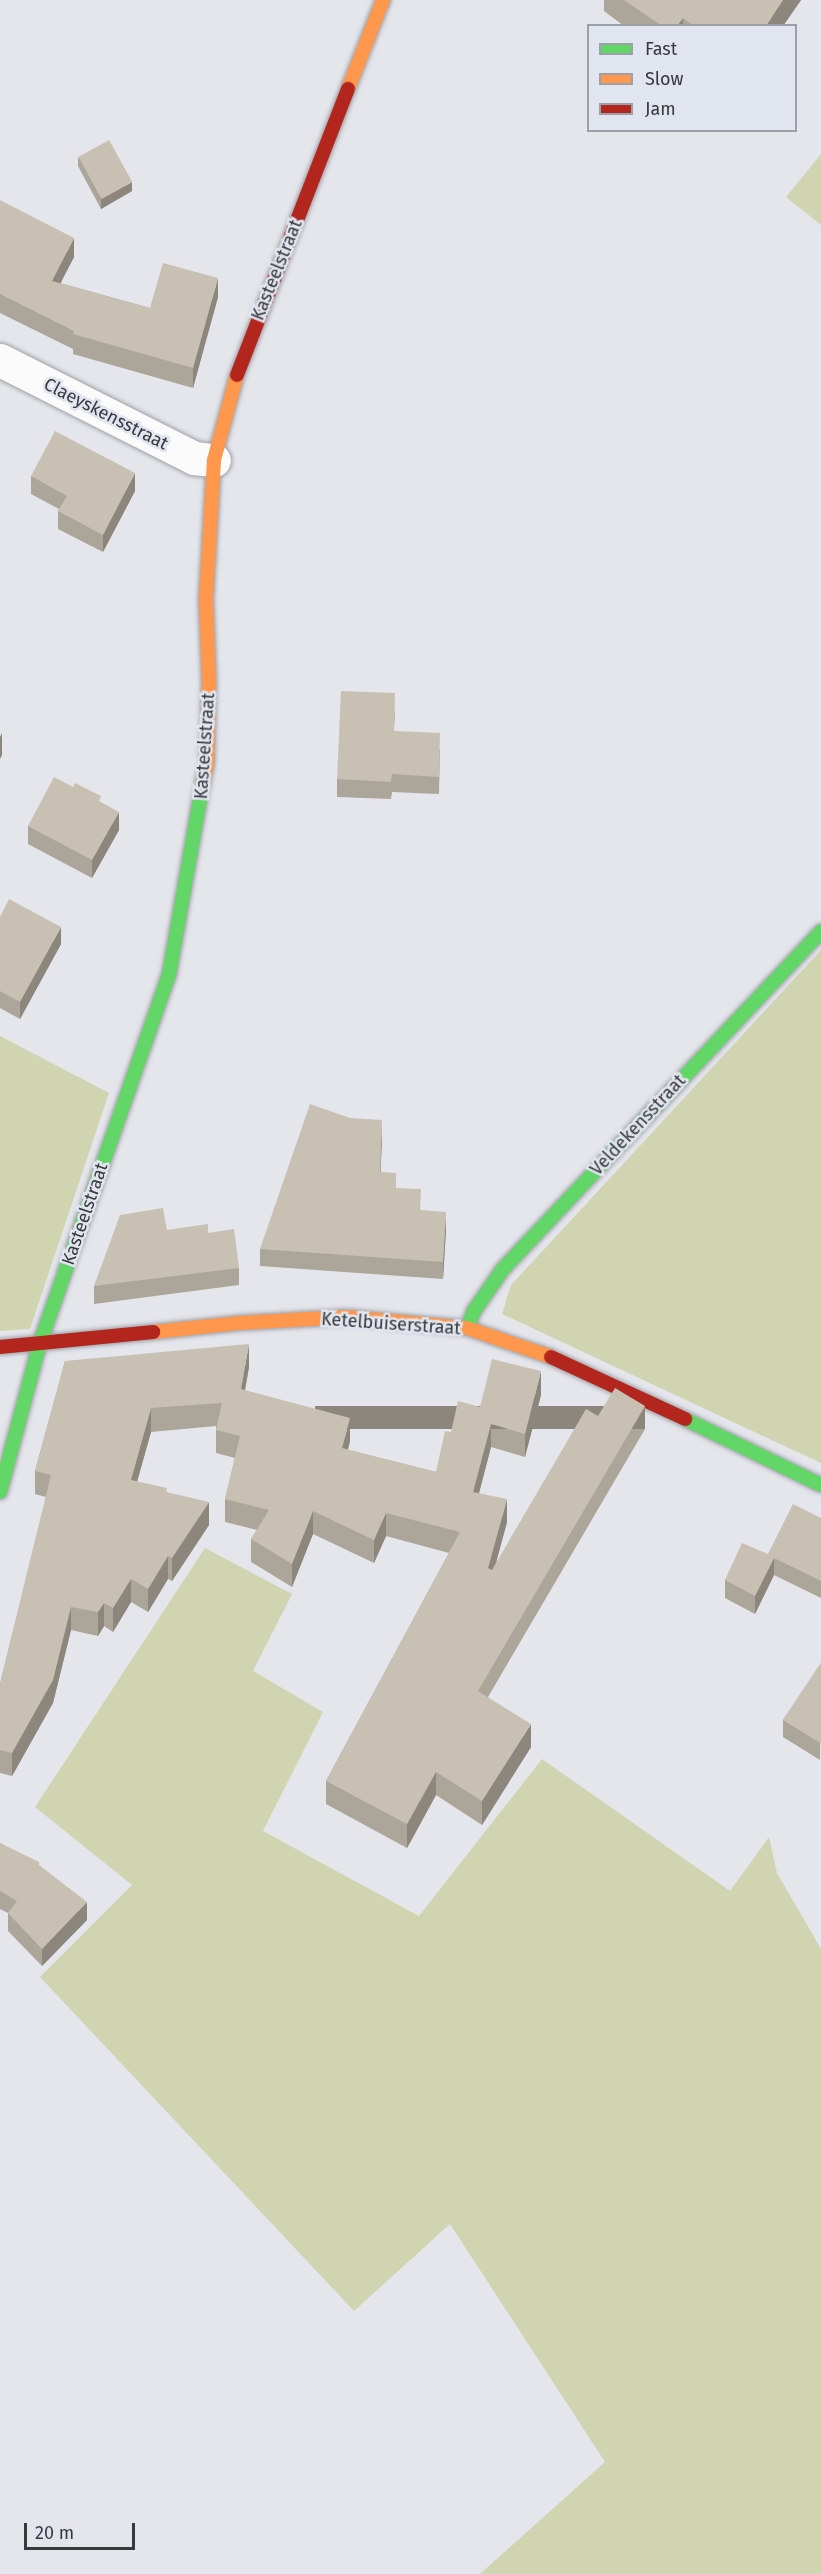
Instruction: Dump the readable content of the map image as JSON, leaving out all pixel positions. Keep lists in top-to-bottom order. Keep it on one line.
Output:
{"streets":{"street":["Kasteelstraat","Claeyskensstraat","Veldekensstraat","Ketelbuiserstraat"]},"crossings":[["Kasteelstraat","Claeyskensstraat"],["Kasteelstraat","Ketelbuiserstraat"],["Veldekensstraat","Ketelbuiserstraat"]],"legend":["Fast","Slow","Jam"],"scale_bar":"20 m"}
